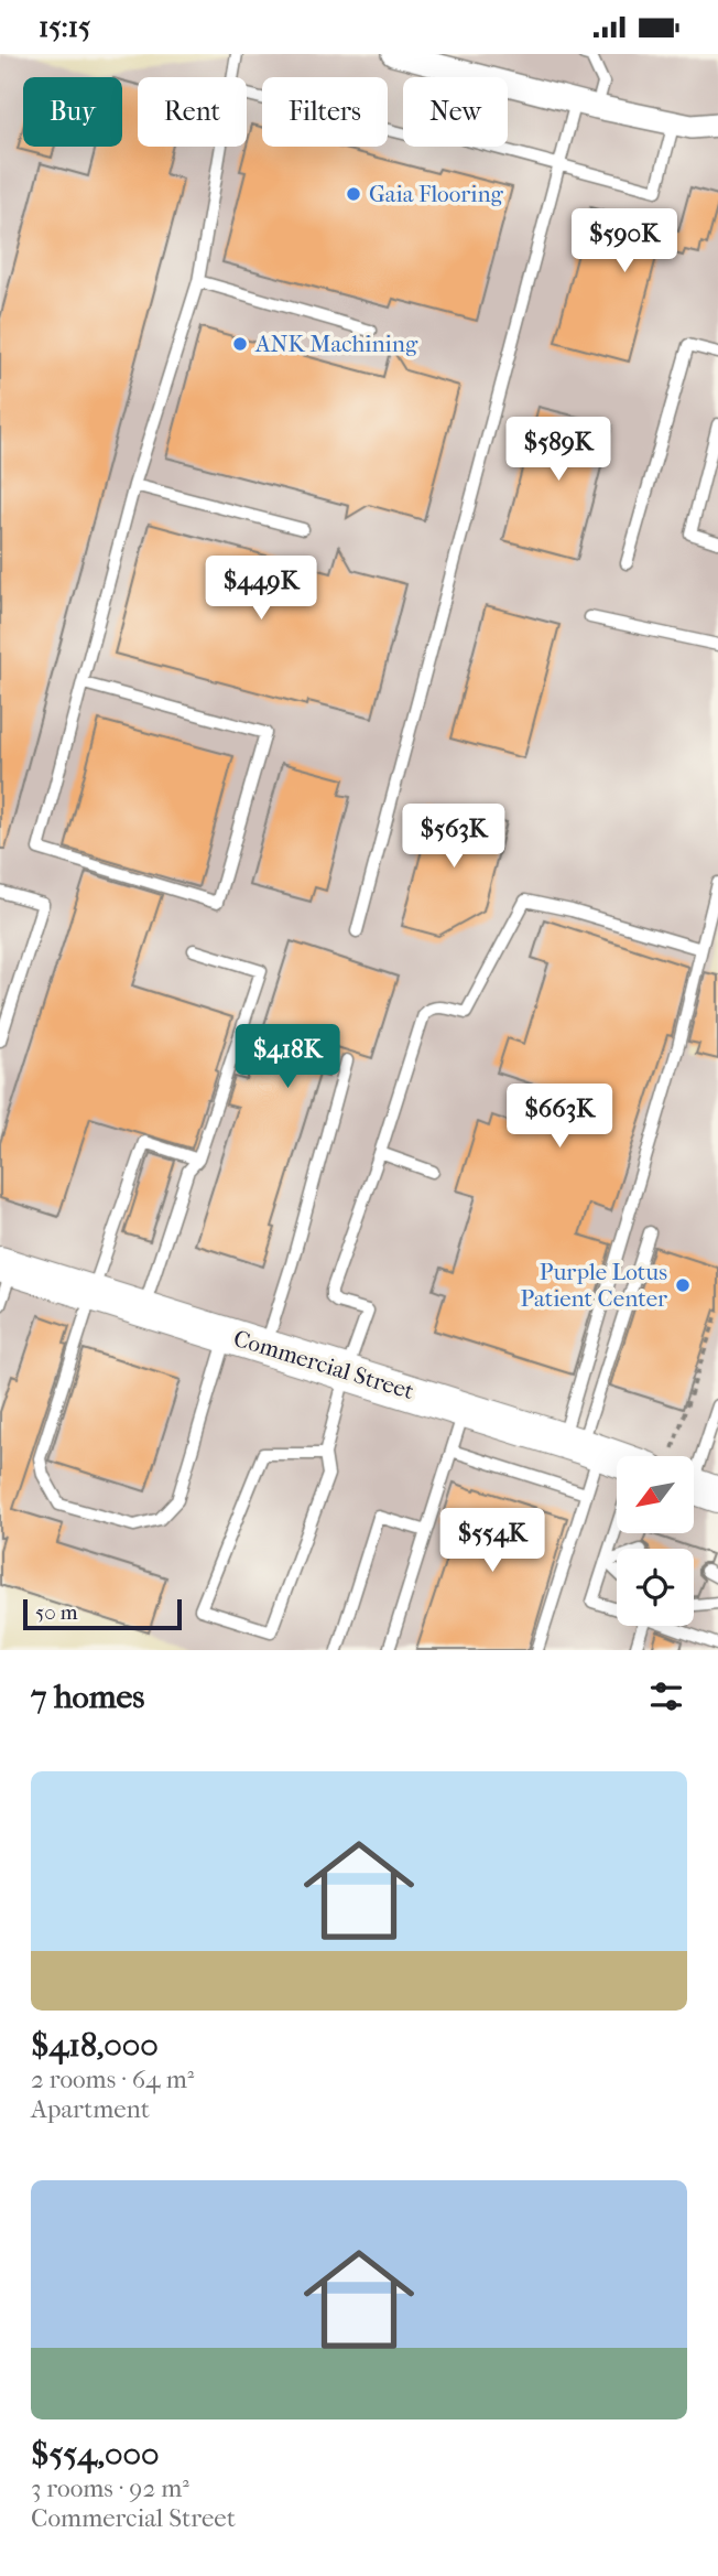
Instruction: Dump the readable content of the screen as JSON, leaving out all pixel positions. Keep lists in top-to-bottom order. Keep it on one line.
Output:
{"streets":{"main road":["Commercial Street"]},"places":["Gaia Flooring","ANK Machining","Purple Lotus Patient Center"],"scale_bar":"50 m","north":"bottom left","page":{"status":"15:15","chip":["Buy","Rent","Filters","New"],"price":["$590K","$589K","$449K","$563K","$418K","$663K","$554K"],"scale":"50 m","heading":"7 homes","list":[{"name":"$418,000","note":"2 rooms · 64 m² · Apartment"},{"name":"$554,000","note":"3 rooms · 92 m² · Commercial Street"}]}}
